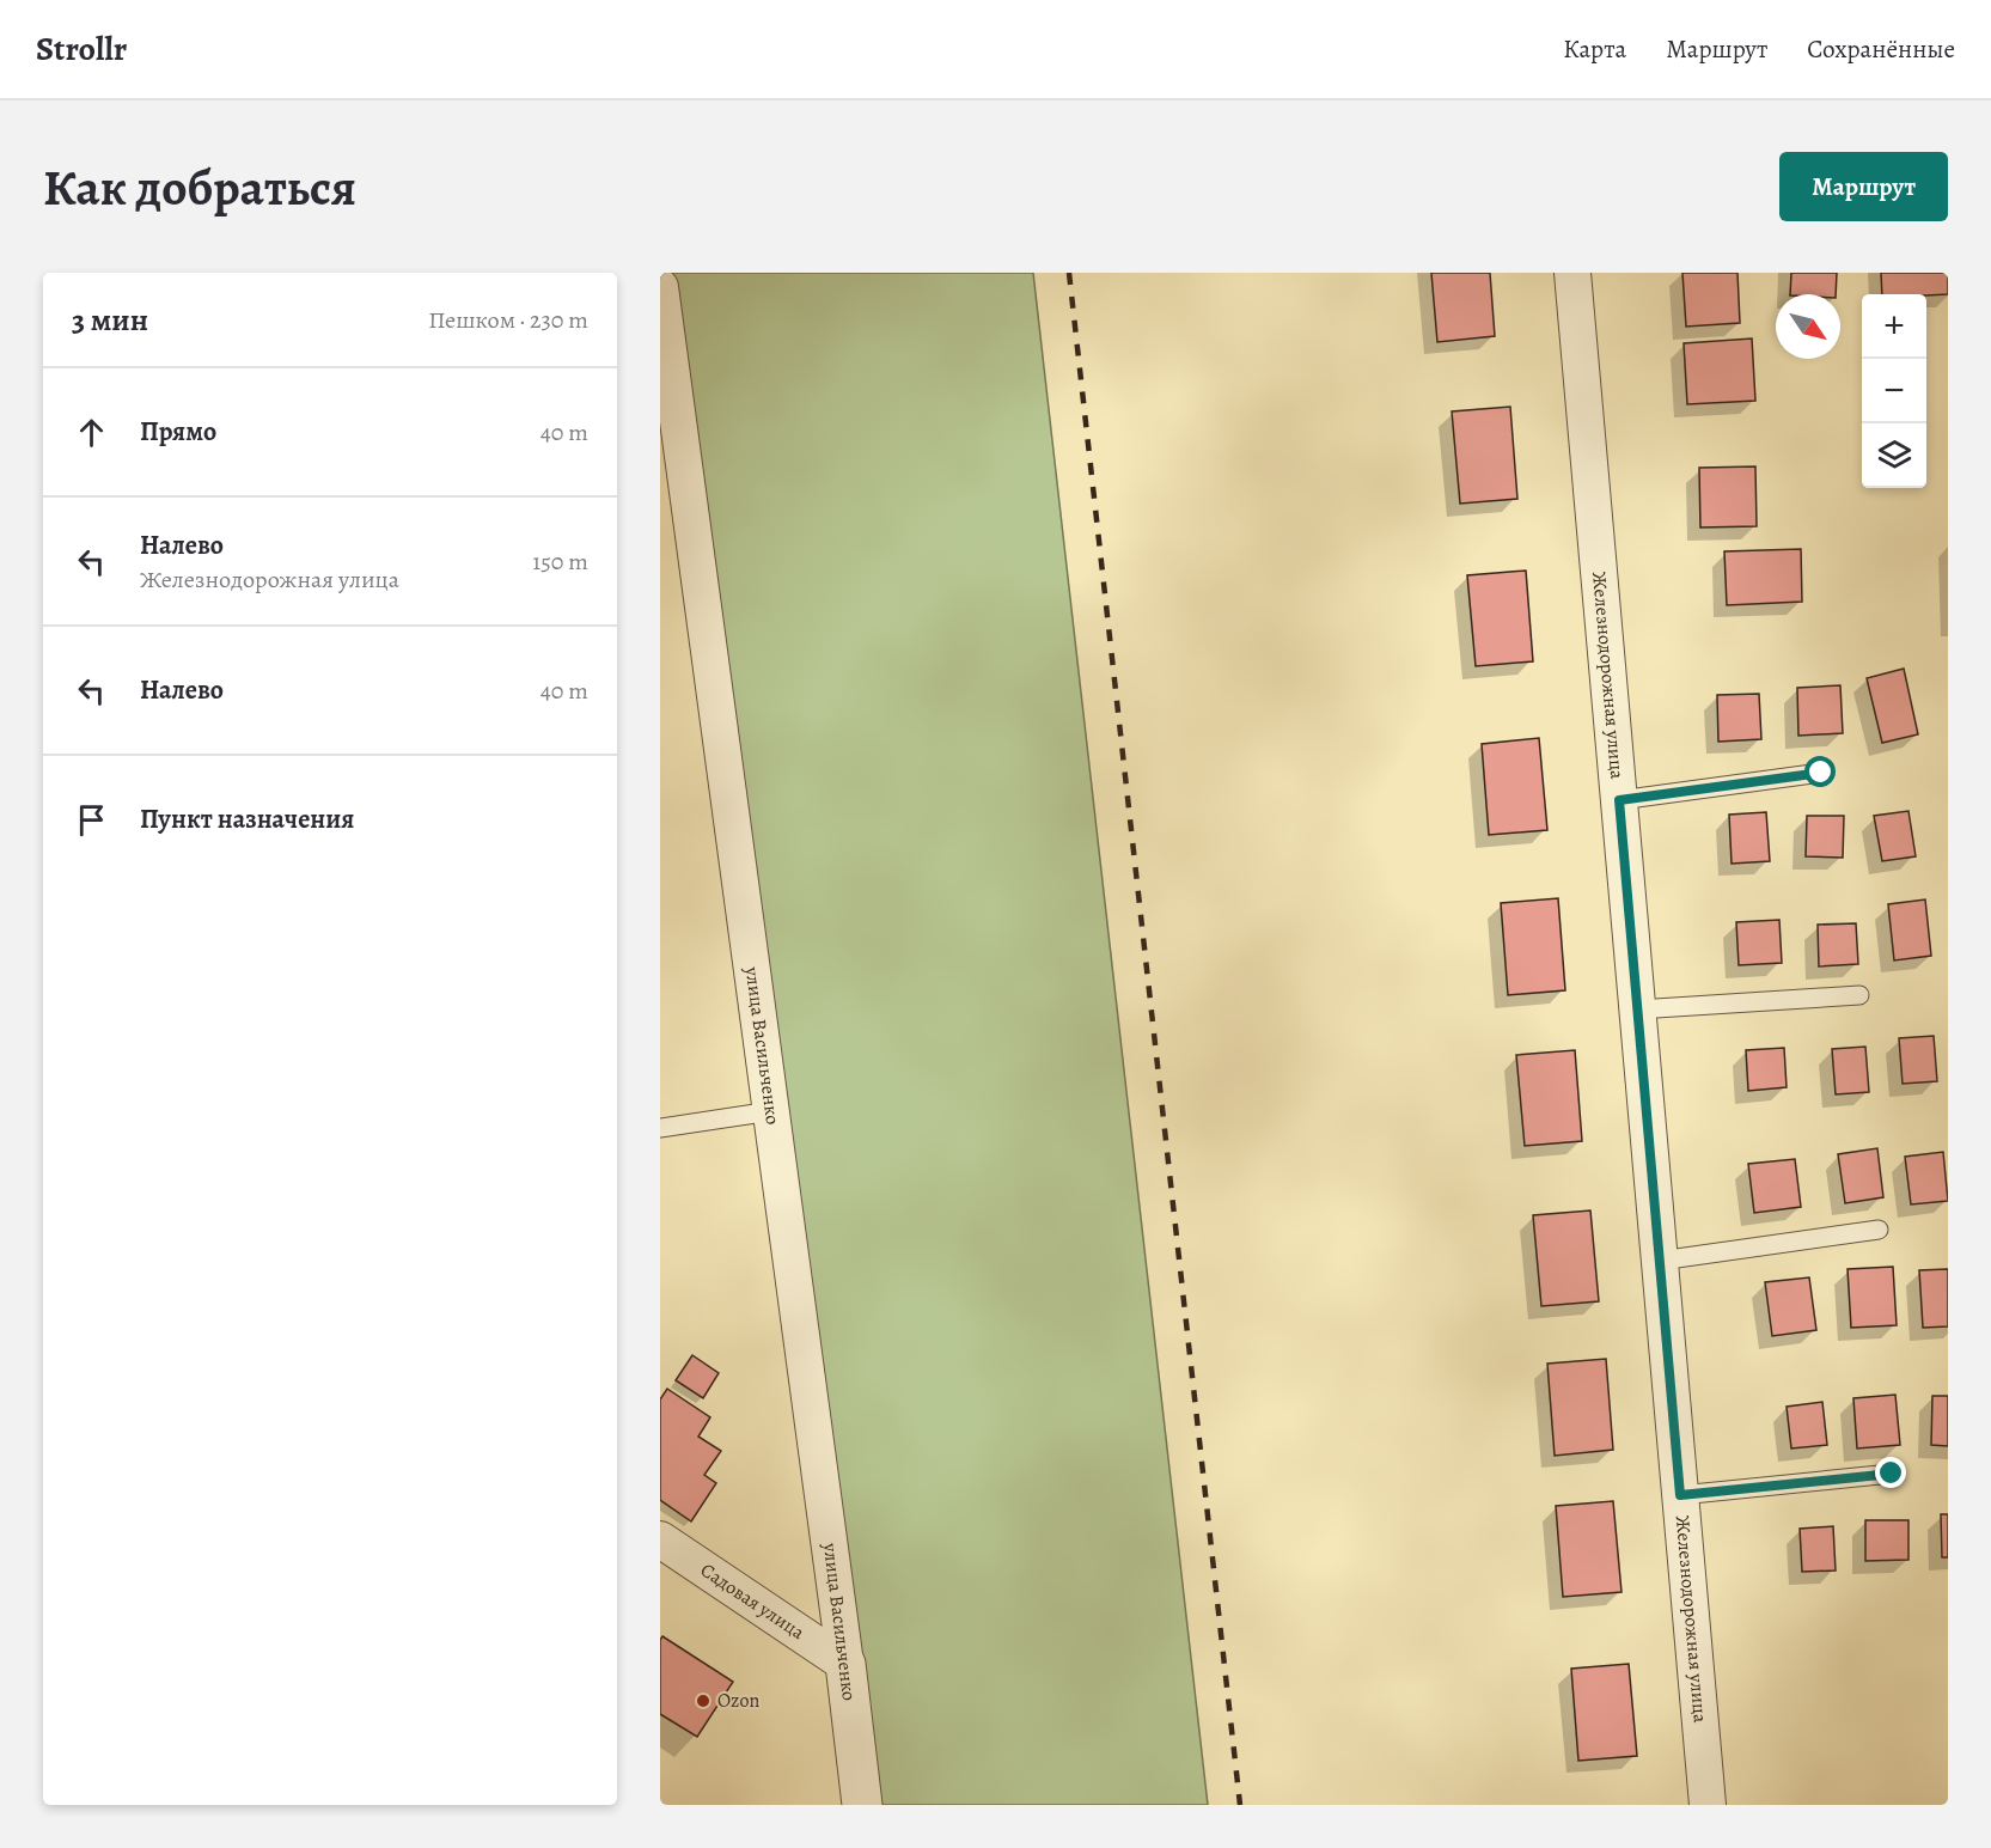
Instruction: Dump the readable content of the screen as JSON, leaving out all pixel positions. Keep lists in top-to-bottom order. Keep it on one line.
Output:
{"streets":{"street":["Железнодорожная улица","улица Васильченко","Садовая улица"]},"crossings":[["улица Васильченко","Садовая улица"]],"places":["Ozon"],"north":"bottom right","page":{"header":"Strollr","nav":["Карта","Маршрут","Сохранённые"],"buttons":"Маршрут","title":"Как добраться","heading":["3 мин","Пешком · 230 m"],"map_buttons":["+","−"],"list":[["Прямо","40 m"],["Налево","Железнодорожная улица","150 m"],["Налево","40 m"],"Пункт назначения"]}}
